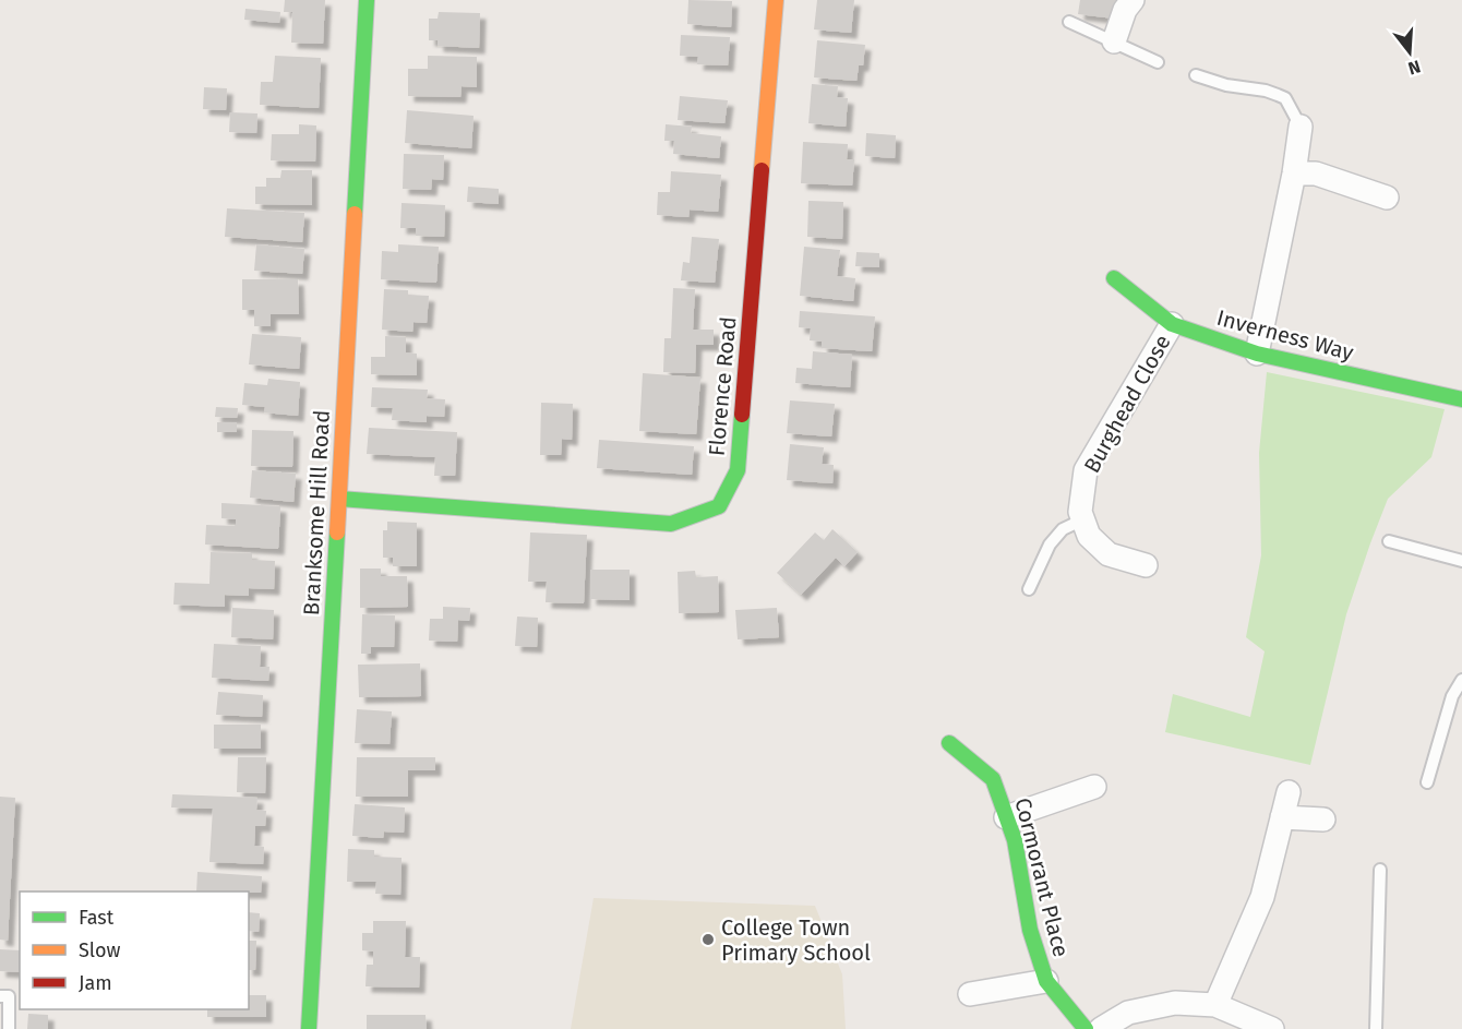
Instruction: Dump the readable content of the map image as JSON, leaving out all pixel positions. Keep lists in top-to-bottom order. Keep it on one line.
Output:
{"streets":{"street":["Inverness Way","Florence Road","Burghead Close","Branksome Hill Road","Cormorant Place"]},"crossings":[["Inverness Way","Burghead Close"],["Florence Road","Branksome Hill Road"]],"places":["College Town Primary School"],"legend":["Fast","Slow","Jam"],"north":"bottom"}
